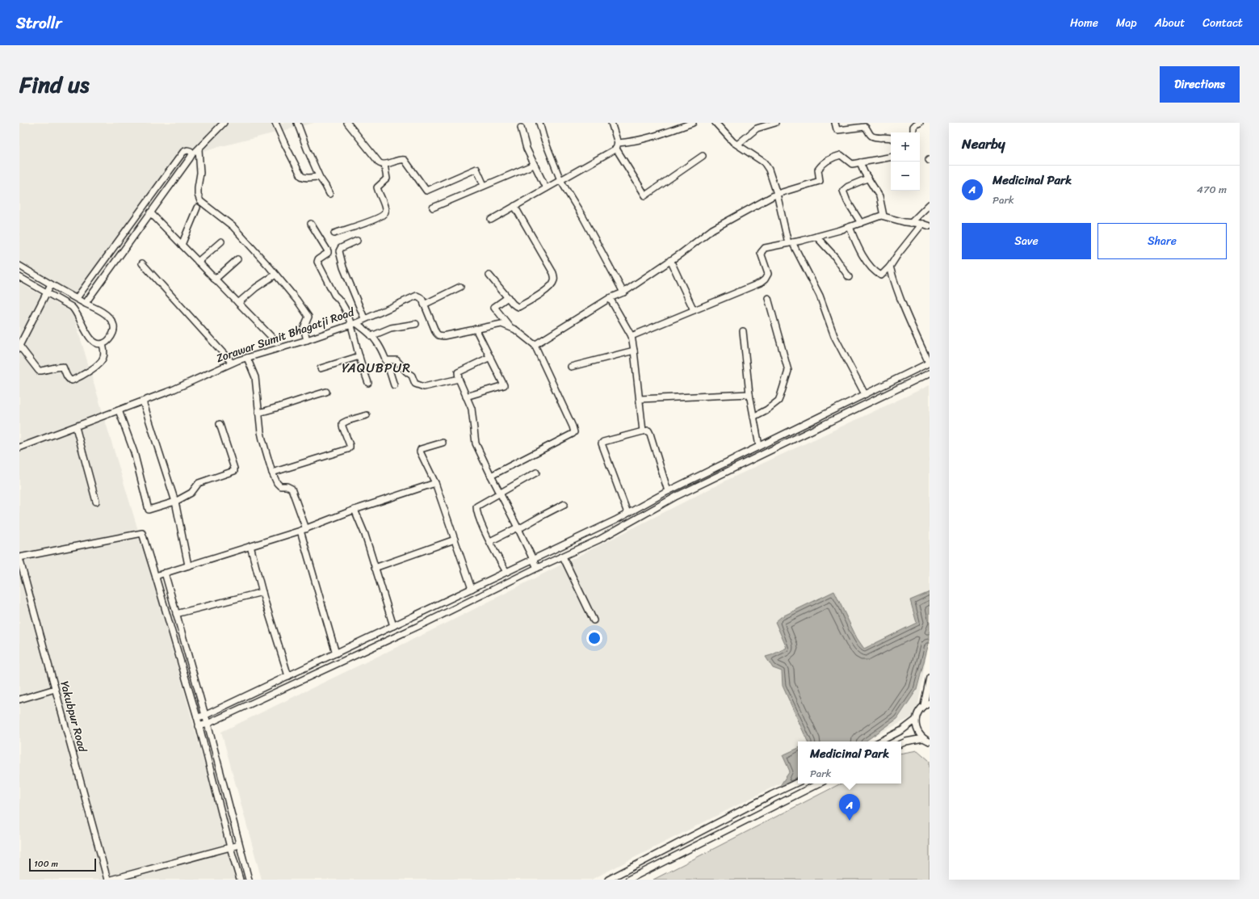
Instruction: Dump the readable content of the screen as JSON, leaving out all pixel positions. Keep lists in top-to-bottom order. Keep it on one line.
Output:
{"streets":{"street":["Zorawar Sumit Bhagatji Road","Yakubpur Road"]},"districts":["YAQUBPUR"],"scale_bar":"100 m","page":{"header":"Strollr","nav":["Home","Map","About","Contact"],"title":"Find us","buttons":["Directions",["Save","Share"]],"heading":"Nearby","map_buttons":["+","−"],"list":[{"mark":"A","name":"Medicinal Park","note":"Park","value":"470 m"}],"popup":["Medicinal Park","Park"],"pins":"A","scale":"100 m"}}
